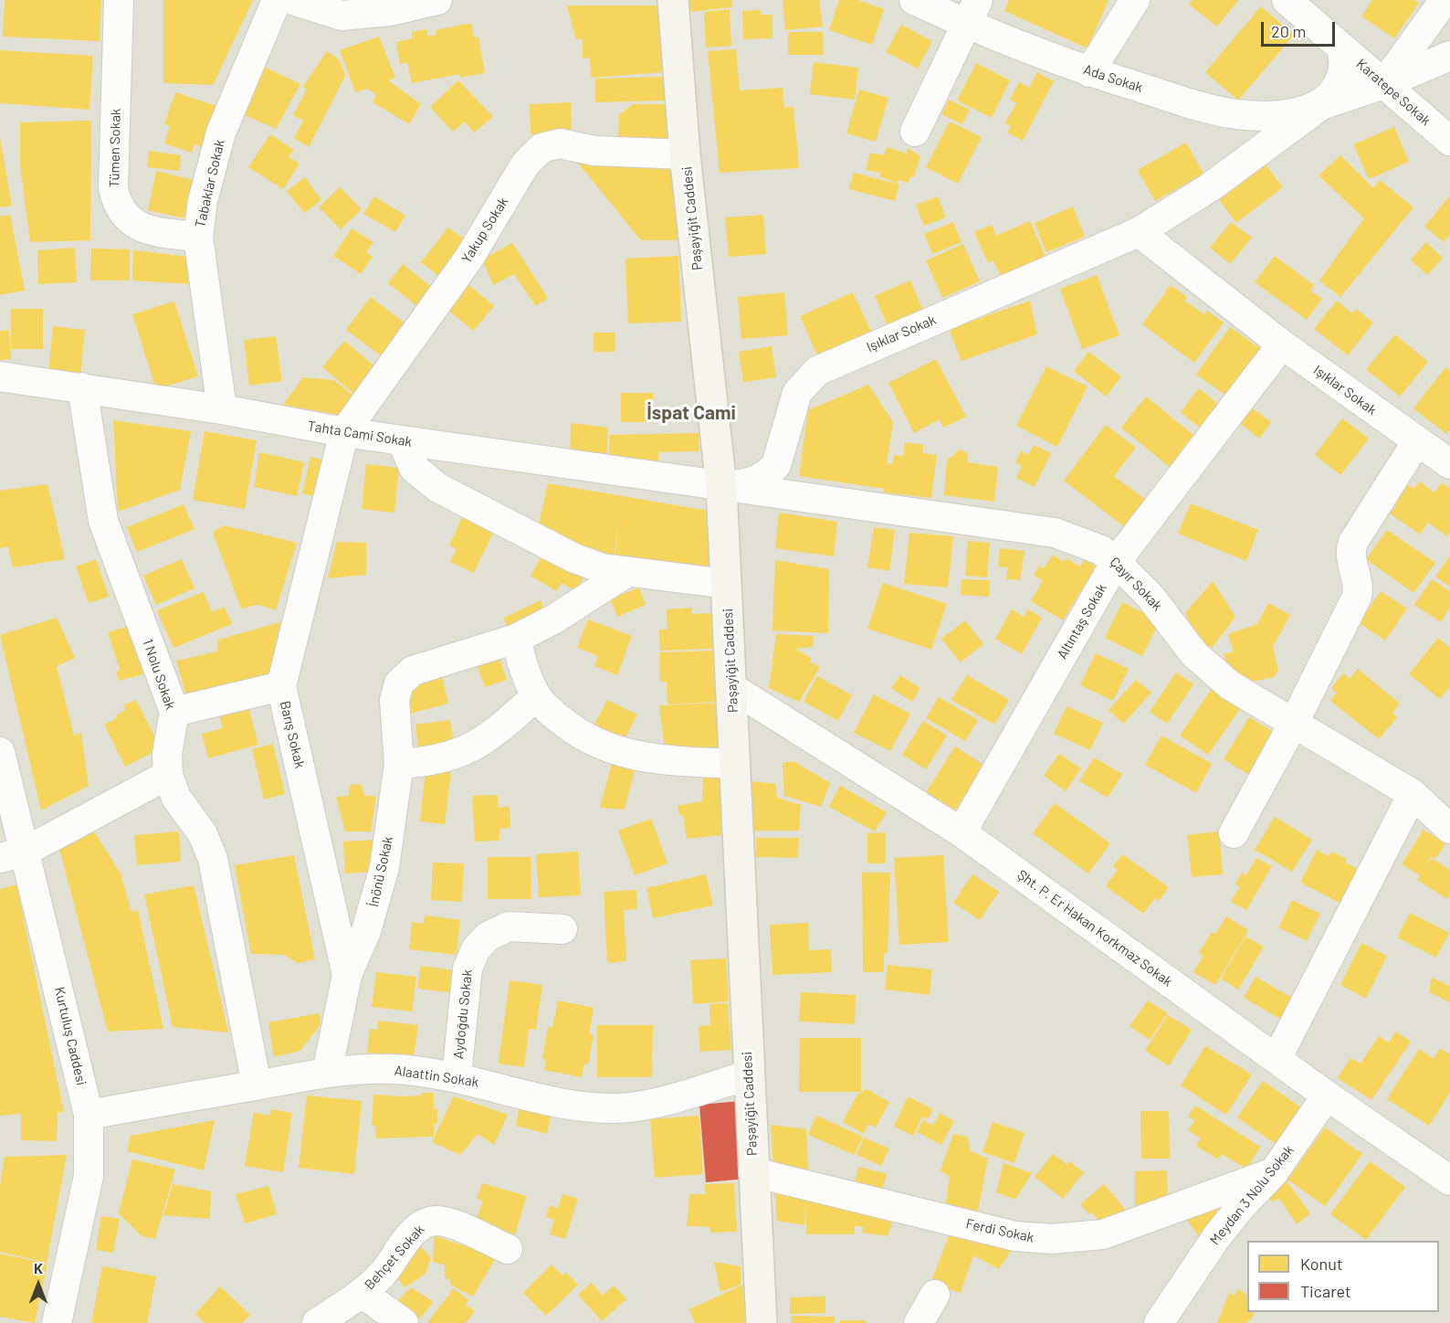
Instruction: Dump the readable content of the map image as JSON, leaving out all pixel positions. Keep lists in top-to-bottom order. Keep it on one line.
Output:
{"streets":{"main road":["Paşayiğit Caddesi"],"street":["Ada Sokak","Karatepe Sokak","Tümen Sokak","Tabaklar Sokak","Yakup Sokak","Işıklar Sokak","Tahta Cami Sokak","Çayır Sokak","Altıntaş Sokak","1 Nolu Sokak","Barış Sokak","İnönü Sokak","Şht. P. Er Hakan Korkmaz Sokak","Aydoğdu Sokak","Kurtuluş Caddesi","Alaattin Sokak","Meydan 3 Nolu Sokak","Ferdi Sokak","Behçet Sokak"]},"crossings":[["Ada Sokak","Işıklar Sokak"],["Karatepe Sokak","Işıklar Sokak"],["Tümen Sokak","Tabaklar Sokak"],["Tabaklar Sokak","Tahta Cami Sokak"],["Paşayiğit Caddesi","Yakup Sokak"],["Paşayiğit Caddesi","Işıklar Sokak"],["Paşayiğit Caddesi","Tahta Cami Sokak"],["Paşayiğit Caddesi","Çayır Sokak"],["Paşayiğit Caddesi","Şht. P. Er Hakan Korkmaz Sokak"],["Paşayiğit Caddesi","Alaattin Sokak"],["Paşayiğit Caddesi","Ferdi Sokak"],["Yakup Sokak","Tahta Cami Sokak"],["Yakup Sokak","Barış Sokak"],["Işıklar Sokak","Tahta Cami Sokak"],["Işıklar Sokak","Çayır Sokak"],["Işıklar Sokak","Altıntaş Sokak"],["Tahta Cami Sokak","Çayır Sokak"],["Tahta Cami Sokak","1 Nolu Sokak"],["Tahta Cami Sokak","Barış Sokak"],["Çayır Sokak","Altıntaş Sokak"],["Altıntaş Sokak","Şht. P. Er Hakan Korkmaz Sokak"],["1 Nolu Sokak","Alaattin Sokak"],["Barış Sokak","İnönü Sokak"],["Şht. P. Er Hakan Korkmaz Sokak","Meydan 3 Nolu Sokak"],["Aydoğdu Sokak","Alaattin Sokak"],["Kurtuluş Caddesi","Alaattin Sokak"],["Meydan 3 Nolu Sokak","Ferdi Sokak"]],"districts":["İspat Cami"],"legend":["Konut","Ticaret"],"scale_bar":"20 m","north":"top"}
